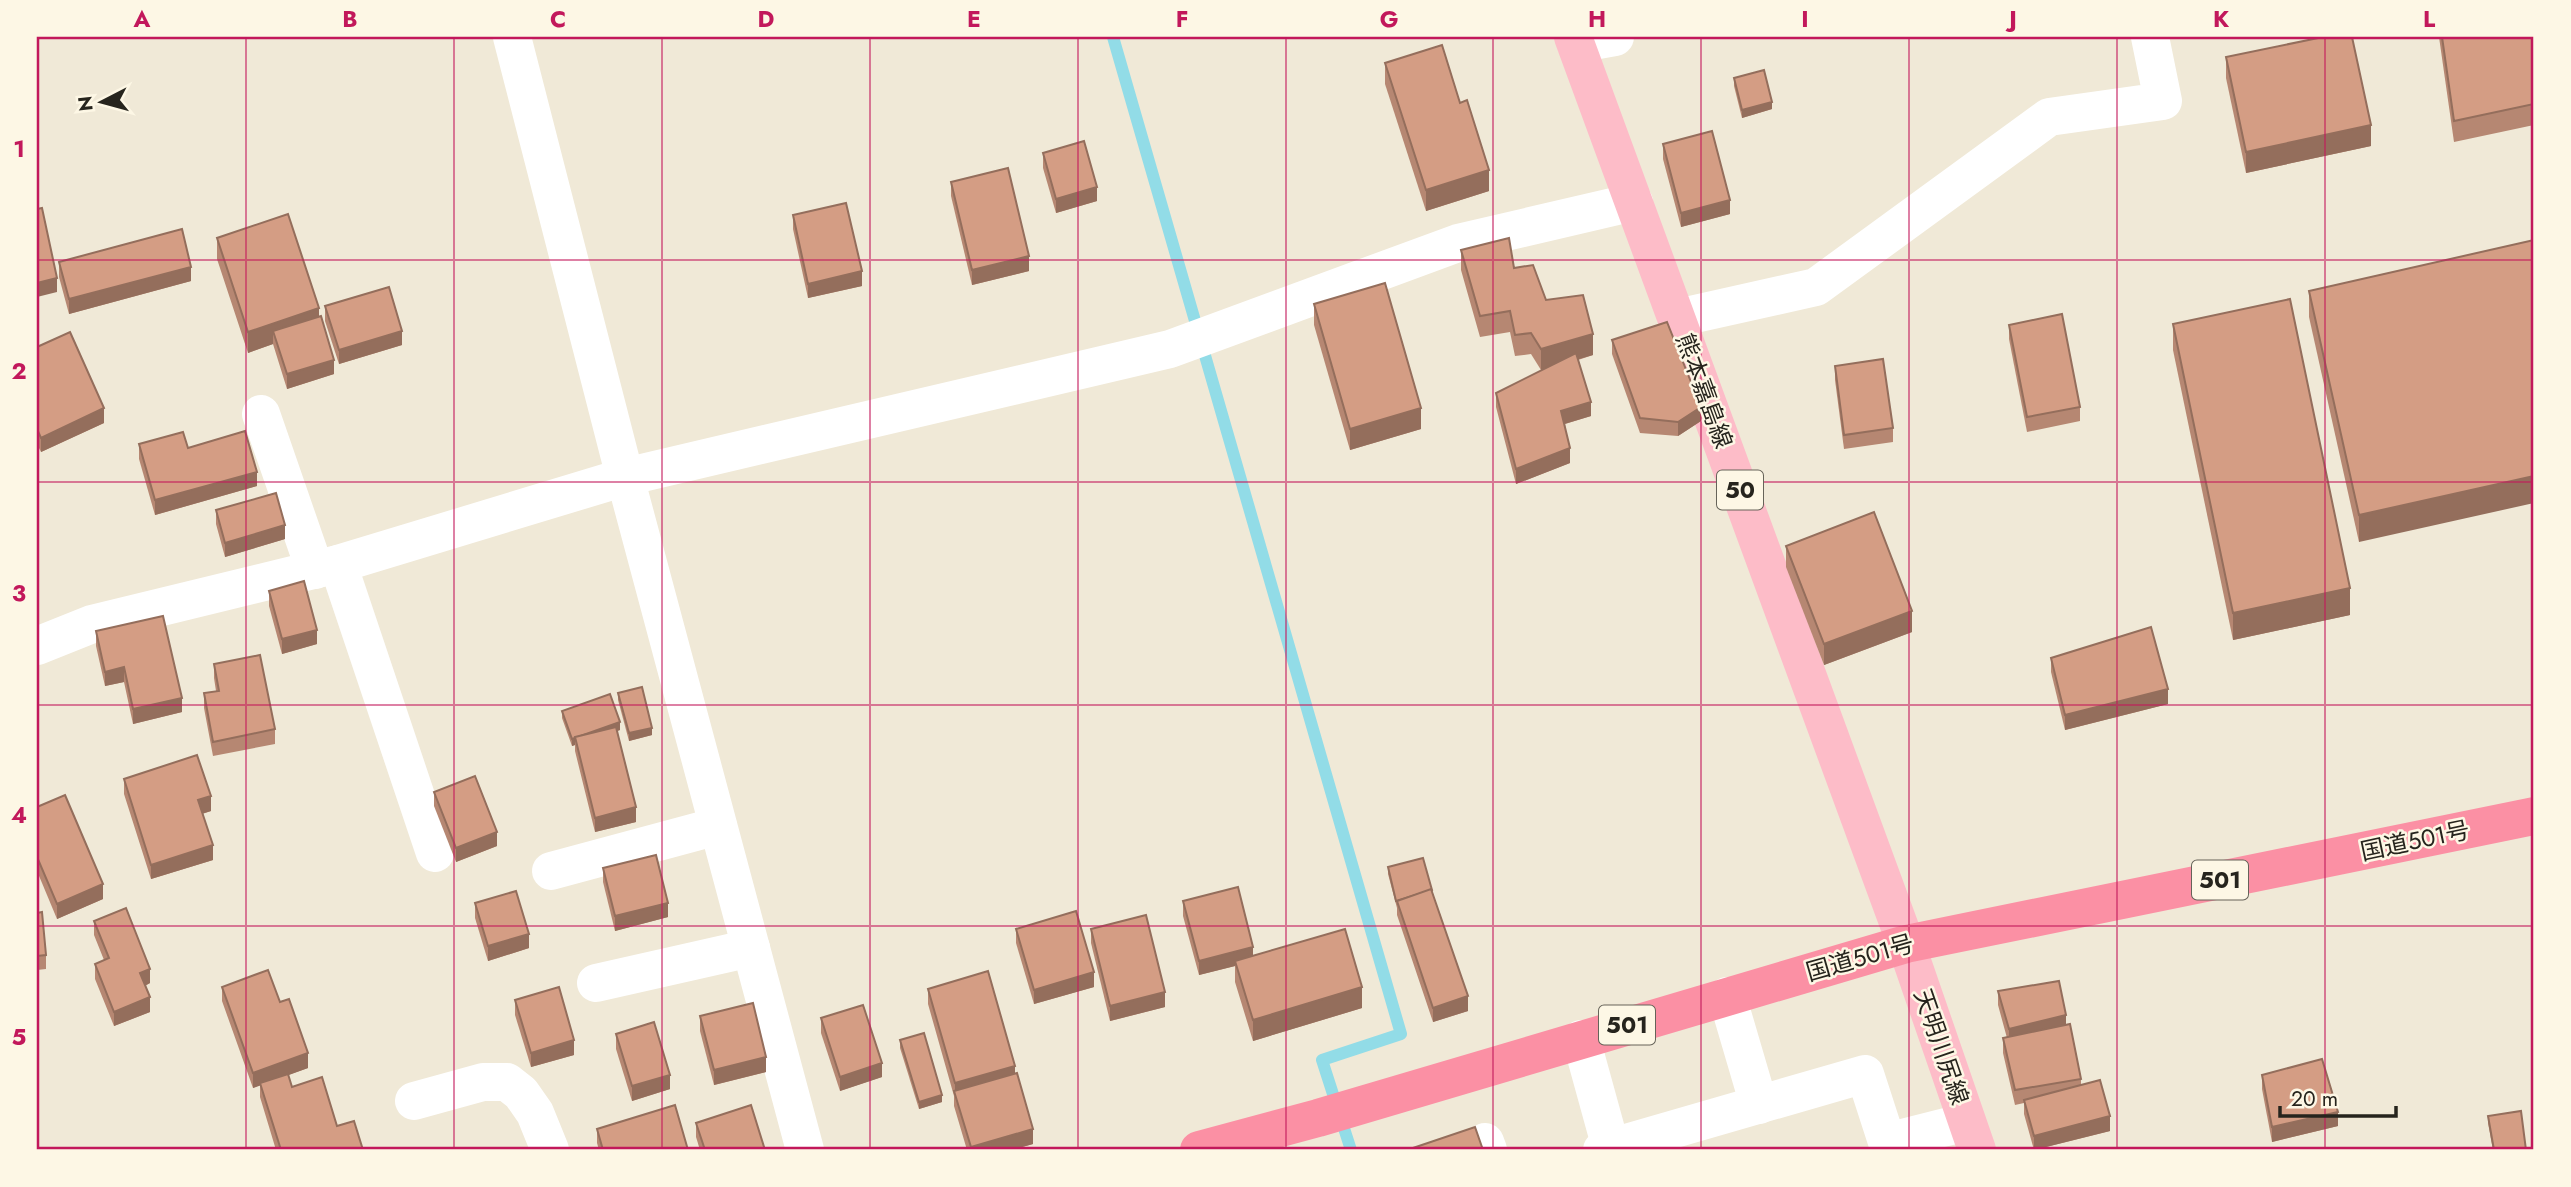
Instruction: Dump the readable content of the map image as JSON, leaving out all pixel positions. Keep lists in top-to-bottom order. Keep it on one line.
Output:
{"streets":{"highway":["国道501号","501"],"main road":["熊本嘉島線","50","天明川尻線"]},"crossings":[["熊本嘉島線","国道501号"],["熊本嘉島線","天明川尻線"],["国道501号","天明川尻線"]],"scale_bar":"20 m","north":"left","grid":{"columns":["A","B","C","D","E","F","G","H","I","J","K","L"],"rows":["1","2","3","4","5"]}}
